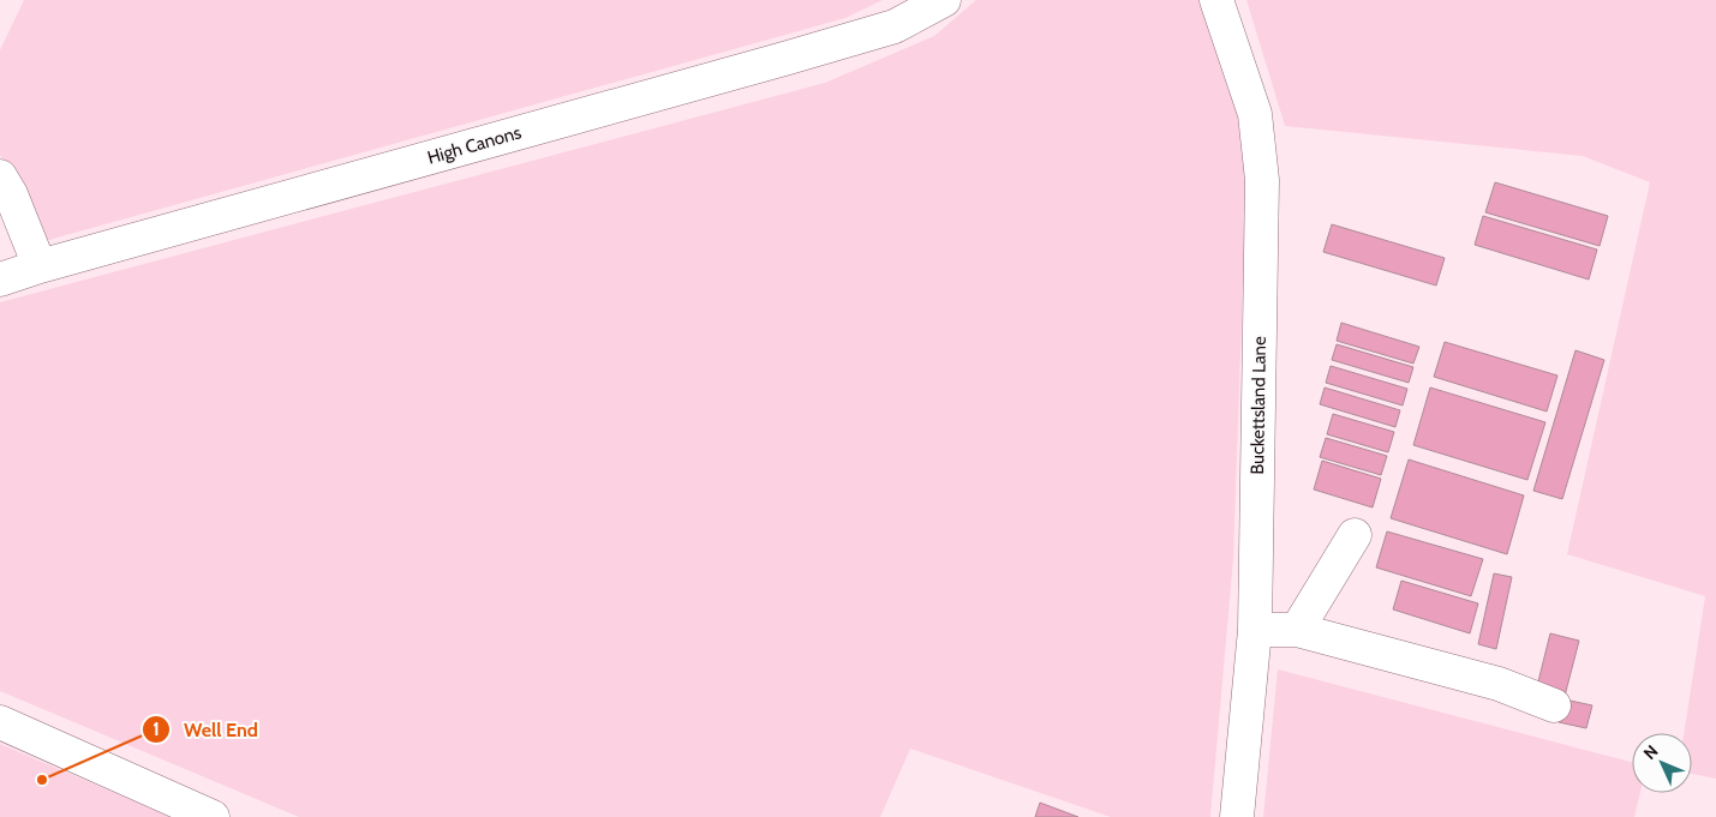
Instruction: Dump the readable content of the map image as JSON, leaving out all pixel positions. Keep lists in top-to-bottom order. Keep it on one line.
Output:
{"streets":{"street":["High Canons","Buckettsland Lane"]},"places":["Well End"],"north":"top left"}
